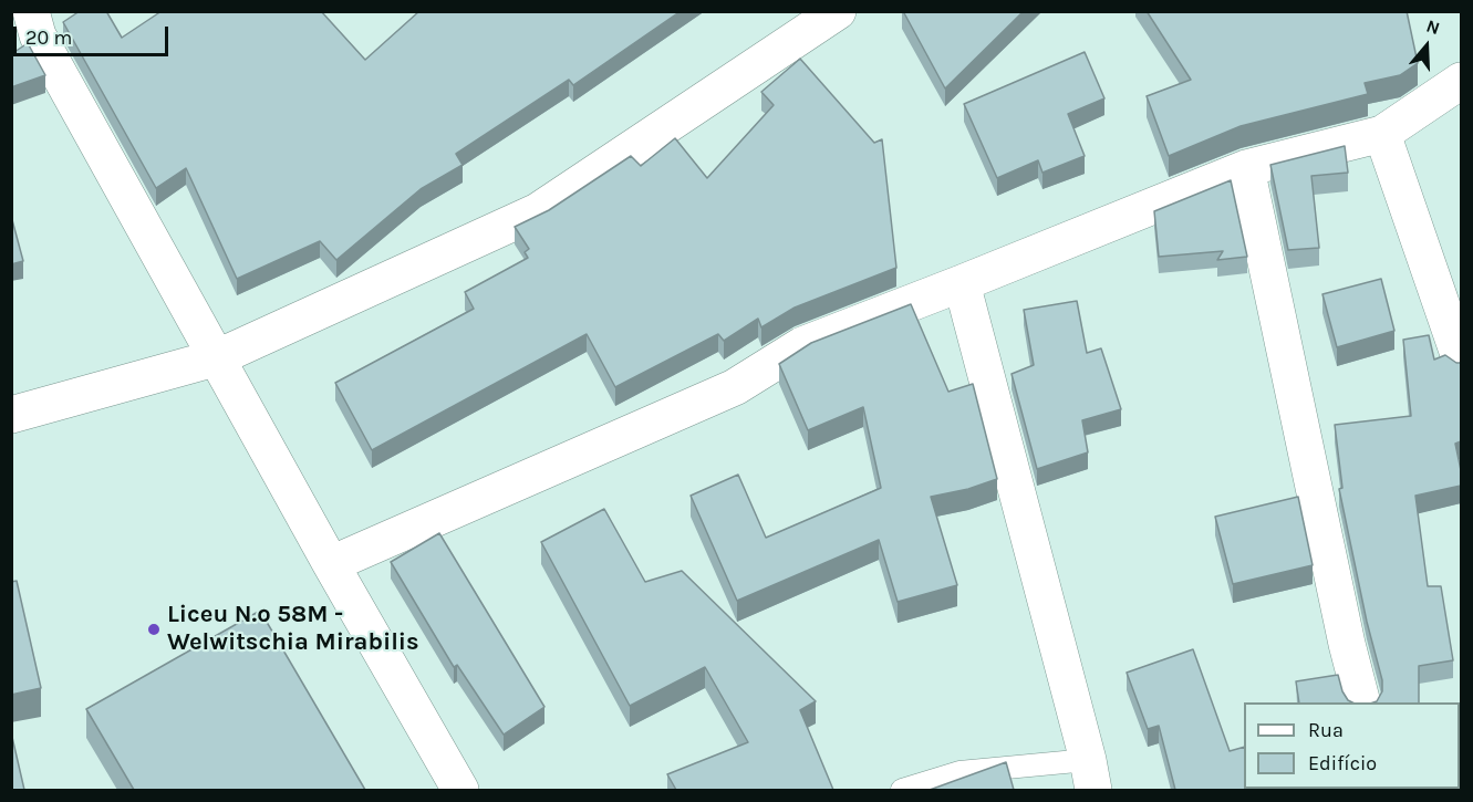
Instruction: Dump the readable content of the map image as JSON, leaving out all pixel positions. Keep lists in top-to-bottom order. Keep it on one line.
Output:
{"places":["Liceu N.º 58M - Welwitschia Mirabilis"],"legend":["Rua","Edifício"],"scale_bar":"20 m","north":"top"}
